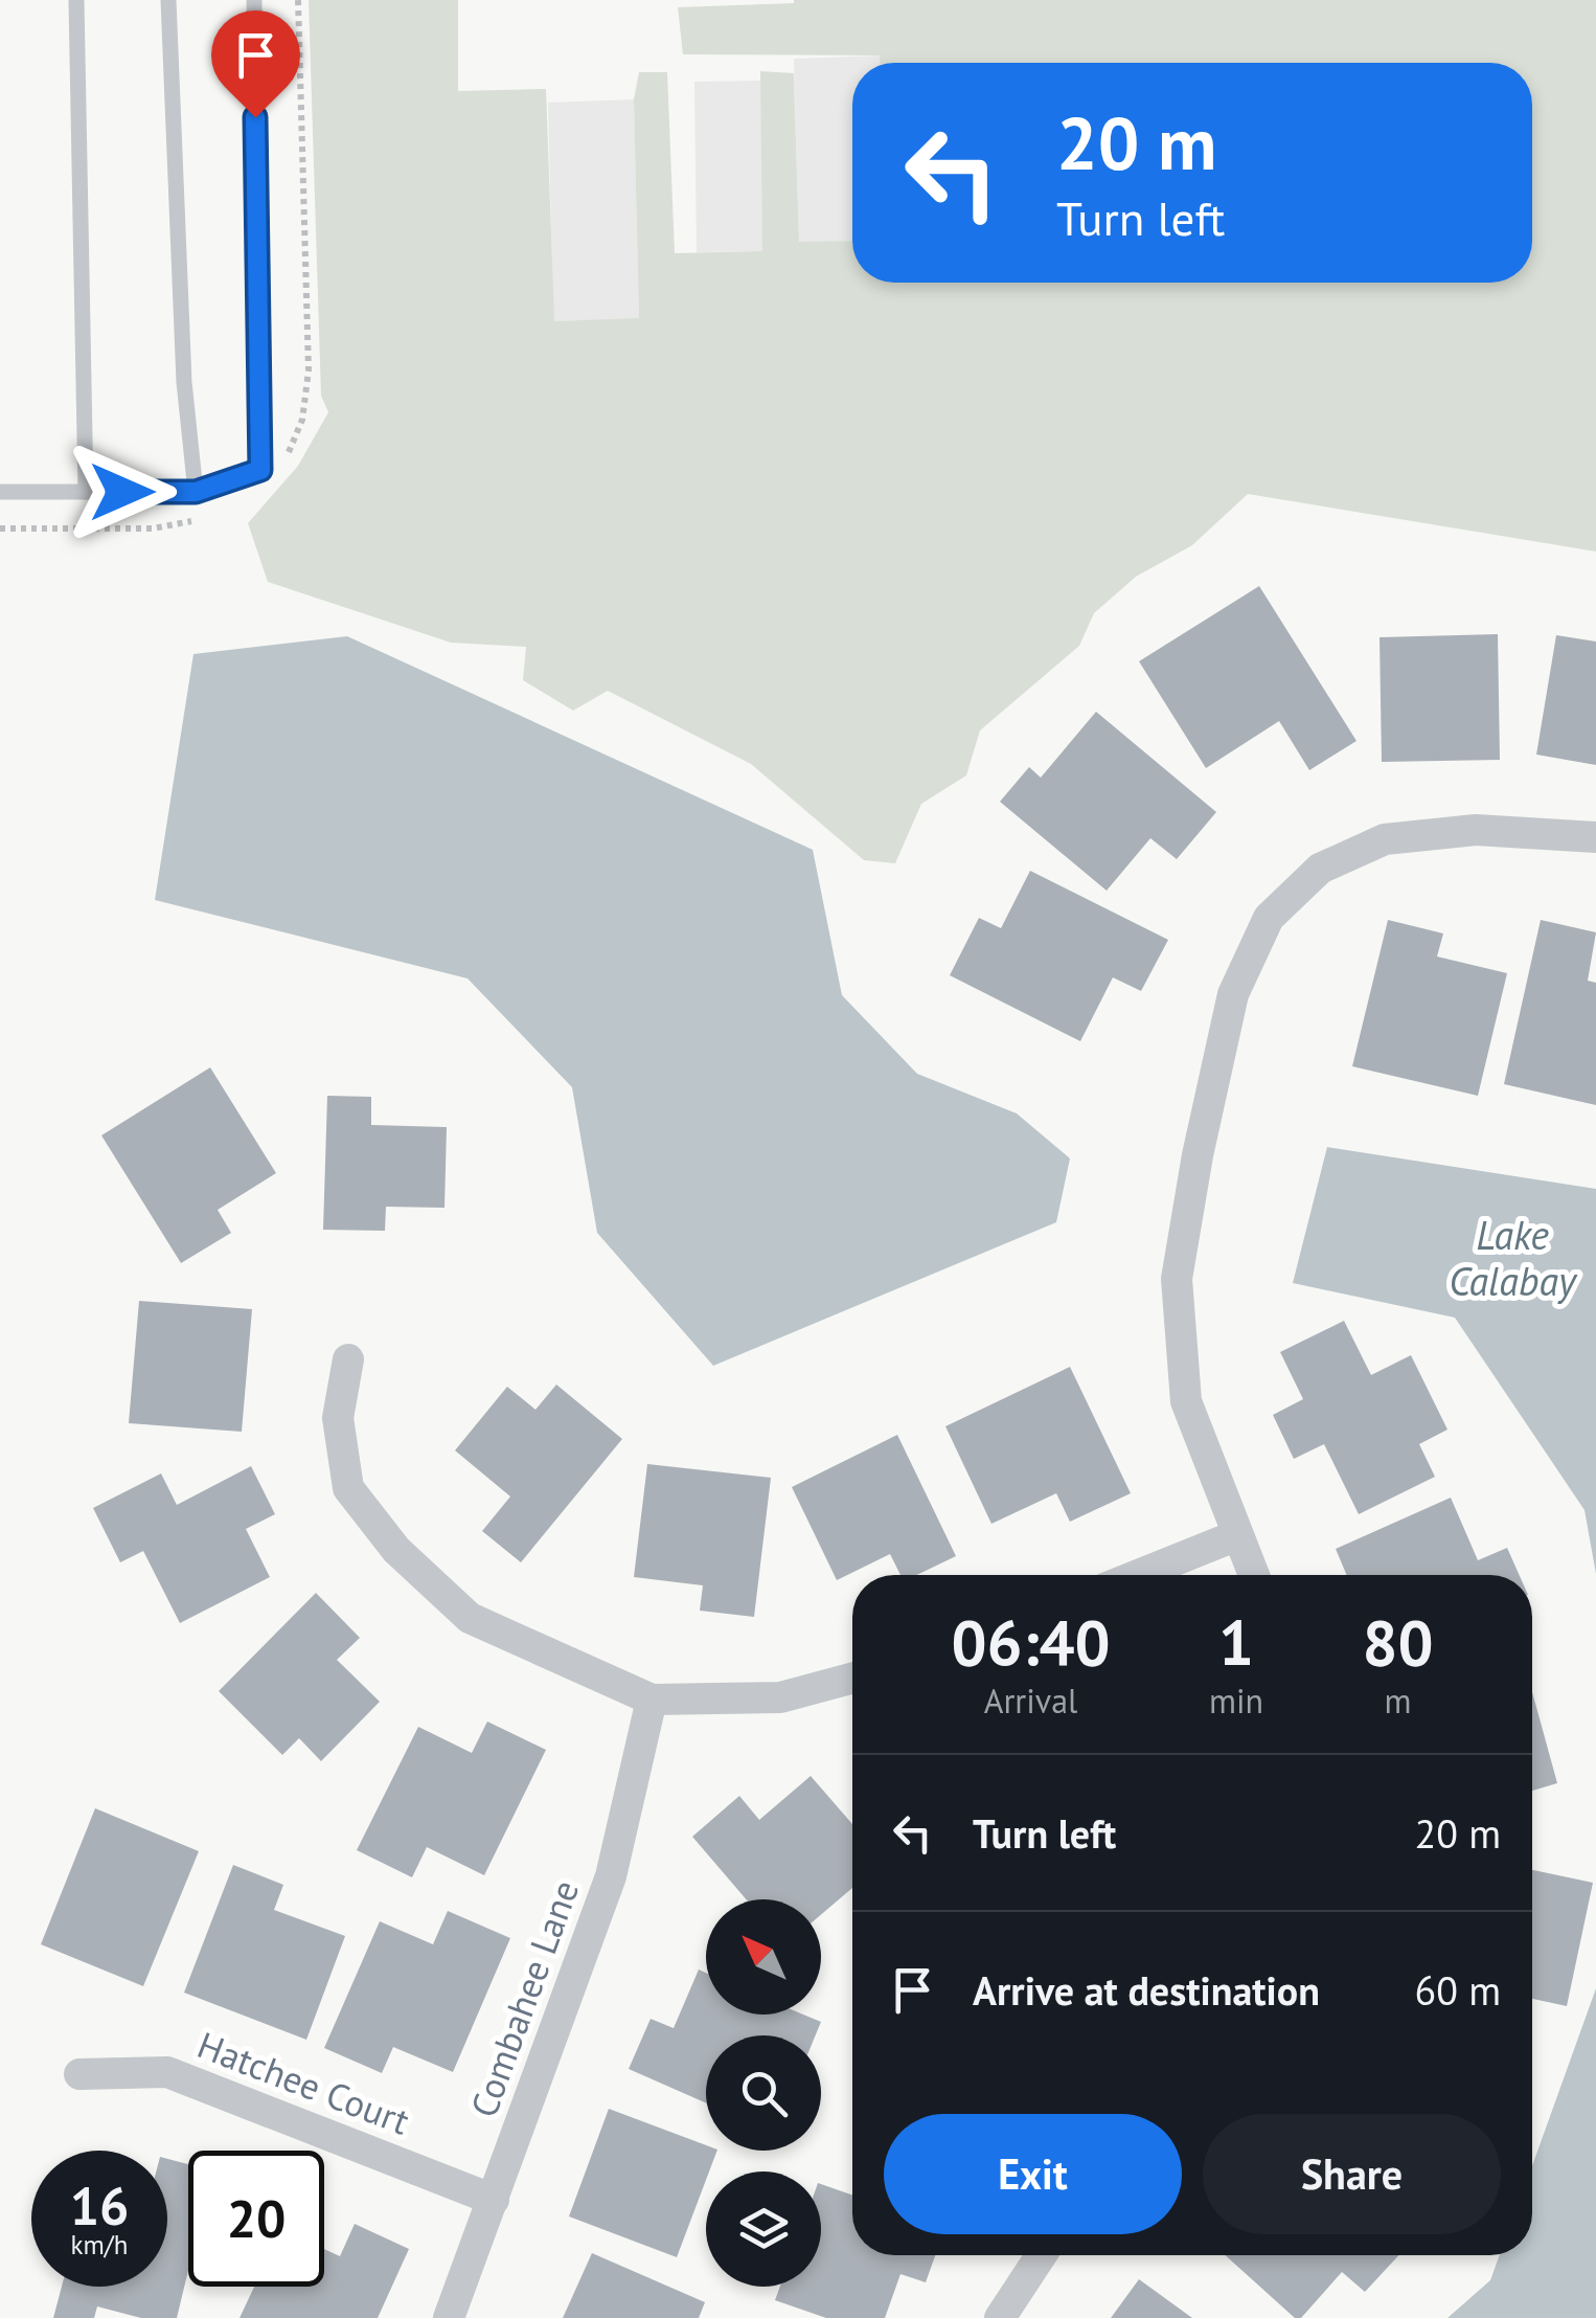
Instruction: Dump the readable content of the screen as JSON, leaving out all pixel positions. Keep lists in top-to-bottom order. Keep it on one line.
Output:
{"streets":{"street":["Combahee Lane","Hatchee Court"]},"crossings":[["Combahee Lane","Hatchee Court"]],"water":["Lake Calabay"],"north":"top left","page":{"turn":["20 m","Turn left"],"eta":["06:40","Arrival","1","min","80","m"],"list":[{"name":"Turn left","value":"20 m"},{"name":"Arrive at destination","value":"60 m"}],"buttons":["Exit","Share"],"speed":"16 km/h","limit":"20"}}
